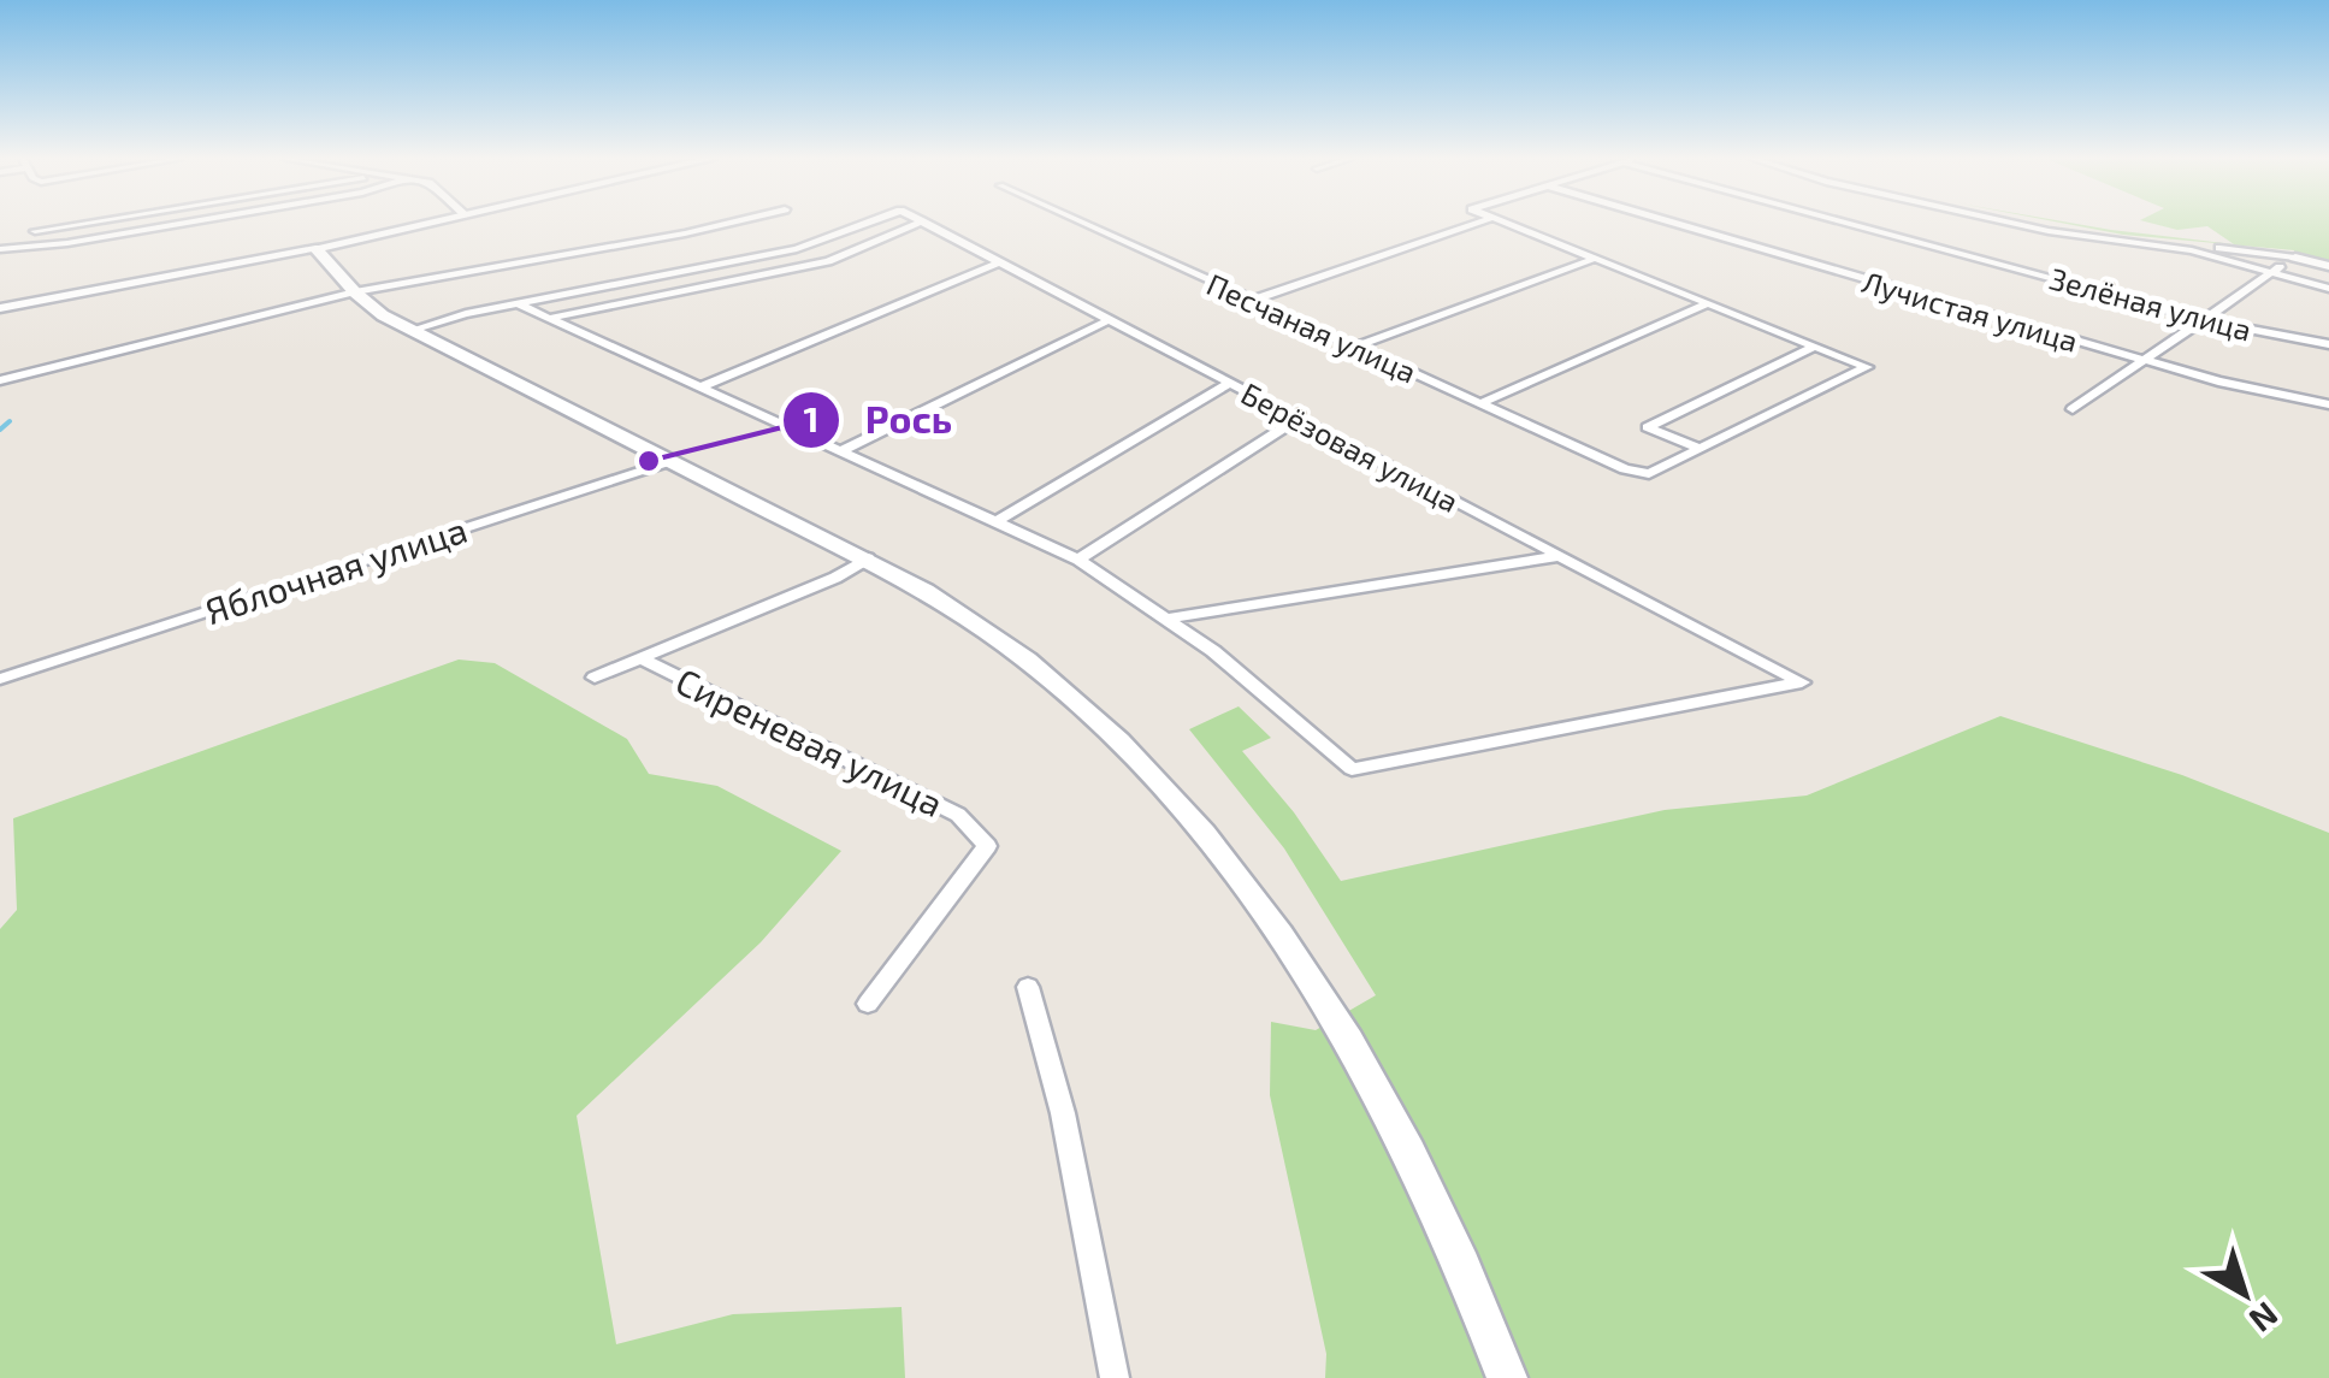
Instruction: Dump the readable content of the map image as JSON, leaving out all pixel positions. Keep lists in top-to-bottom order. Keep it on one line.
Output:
{"streets":{"street":["Зелёная улица","Лучистая улица","Песчаная улица","Берёзовая улица","Яблочная улица","Сиреневая улица"]},"places":["Рось"],"north":"bottom right"}
